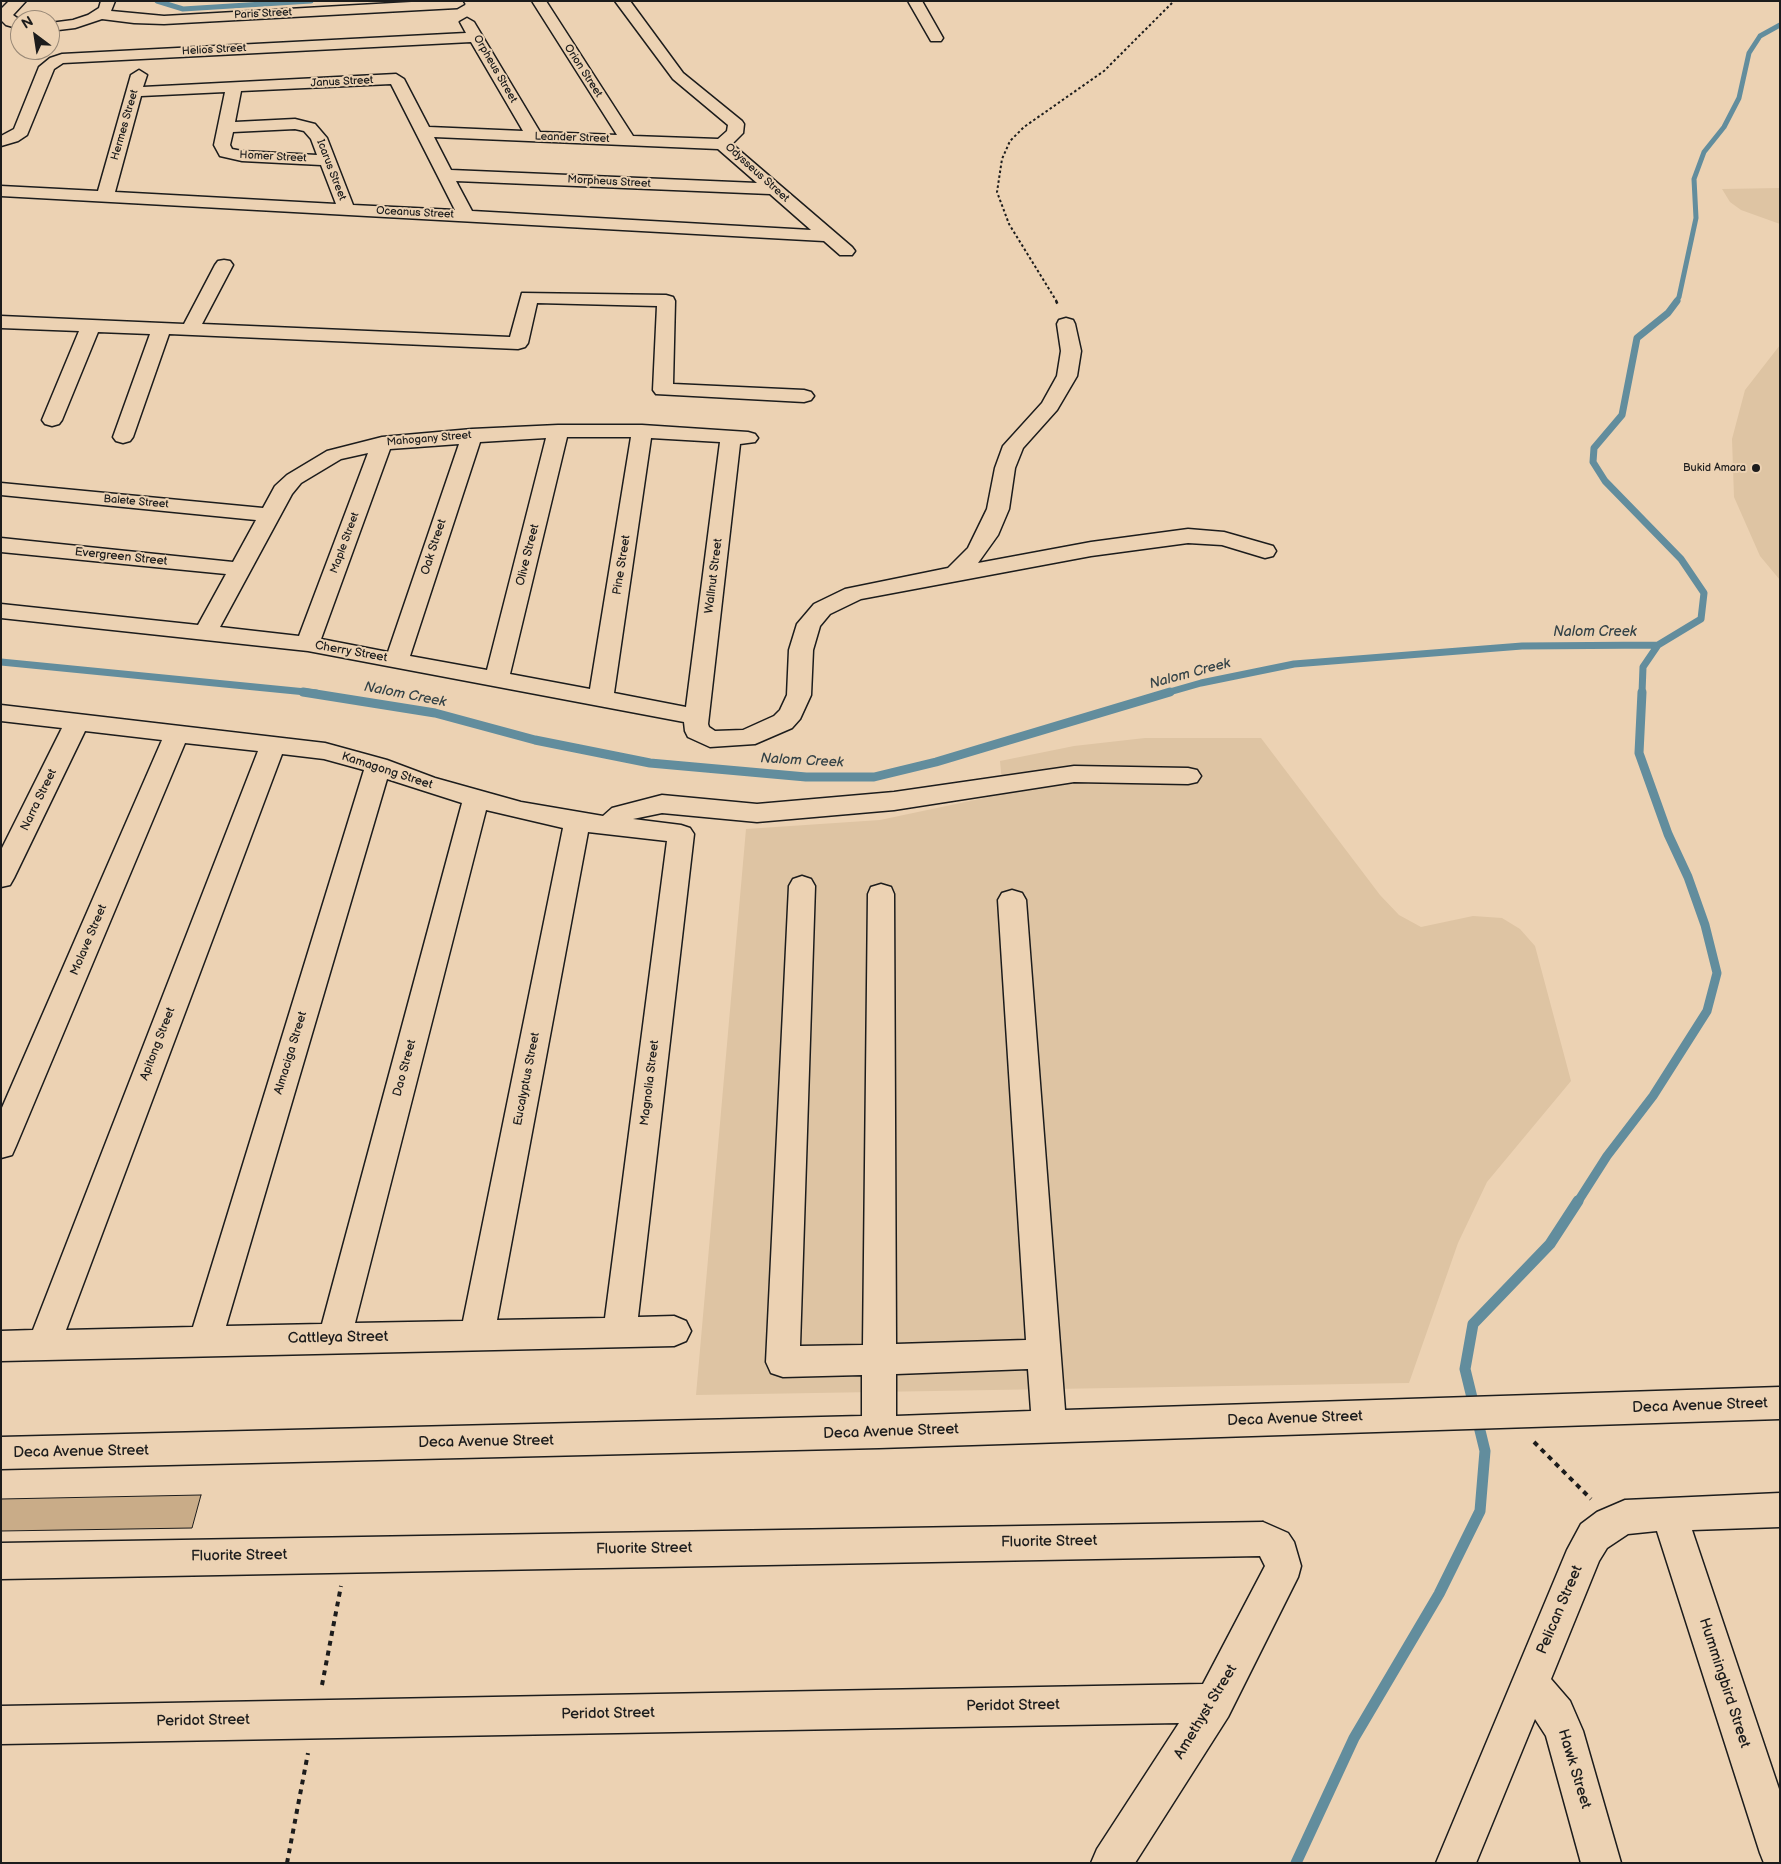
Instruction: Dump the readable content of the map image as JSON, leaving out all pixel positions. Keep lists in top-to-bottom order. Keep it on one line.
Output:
{"streets":{"street":["Paris Street","Helios Street","Orpheus Street","Orion Street","Janus Street","Hermes Street","Leander Street","Homer Street","Icarus Street","Odysseus Street","Morpheus Street","Oceanus Street","Mahogany Street","Balete Street","Maple Street","Oak Street","Olive Street","Evergreen Street","Pine Street","Wallnut Street","Cherry Street","Kamagong Street","Narra Street","Molave Street","Apitong Street","Almaciga Street","Dao Street","Eucalyptus Street","Magnolia Street","Cattleya Street","Deca Avenue Street","Fluorite Street","Pelican Street","Hummingbird Street","Peridot Street","Amethyst Street","Hawk Street"]},"crossings":[["Paris Street","Orpheus Street"],["Helios Street","Orpheus Street"],["Helios Street","Hermes Street"],["Orpheus Street","Leander Street"],["Orion Street","Leander Street"],["Janus Street","Hermes Street"],["Janus Street","Leander Street"],["Janus Street","Homer Street"],["Janus Street","Morpheus Street"],["Janus Street","Oceanus Street"],["Hermes Street","Oceanus Street"],["Leander Street","Odysseus Street"],["Homer Street","Icarus Street"],["Icarus Street","Oceanus Street"],["Odysseus Street","Morpheus Street"],["Odysseus Street","Oceanus Street"],["Mahogany Street","Balete Street"],["Mahogany Street","Maple Street"],["Mahogany Street","Oak Street"],["Mahogany Street","Olive Street"],["Mahogany Street","Evergreen Street"],["Mahogany Street","Pine Street"],["Mahogany Street","Wallnut Street"],["Mahogany Street","Cherry Street"],["Maple Street","Cherry Street"],["Oak Street","Cherry Street"],["Olive Street","Cherry Street"],["Pine Street","Cherry Street"],["Wallnut Street","Cherry Street"],["Kamagong Street","Narra Street"],["Kamagong Street","Molave Street"],["Kamagong Street","Apitong Street"],["Kamagong Street","Almaciga Street"],["Kamagong Street","Dao Street"],["Kamagong Street","Eucalyptus Street"],["Kamagong Street","Magnolia Street"],["Apitong Street","Cattleya Street"],["Almaciga Street","Cattleya Street"],["Dao Street","Cattleya Street"],["Eucalyptus Street","Cattleya Street"],["Magnolia Street","Cattleya Street"],["Fluorite Street","Amethyst Street"],["Pelican Street","Hummingbird Street"],["Pelican Street","Hawk Street"],["Peridot Street","Amethyst Street"]],"water":["Nalom Creek"],"places":["Bukid Amara"],"north":"top left"}
